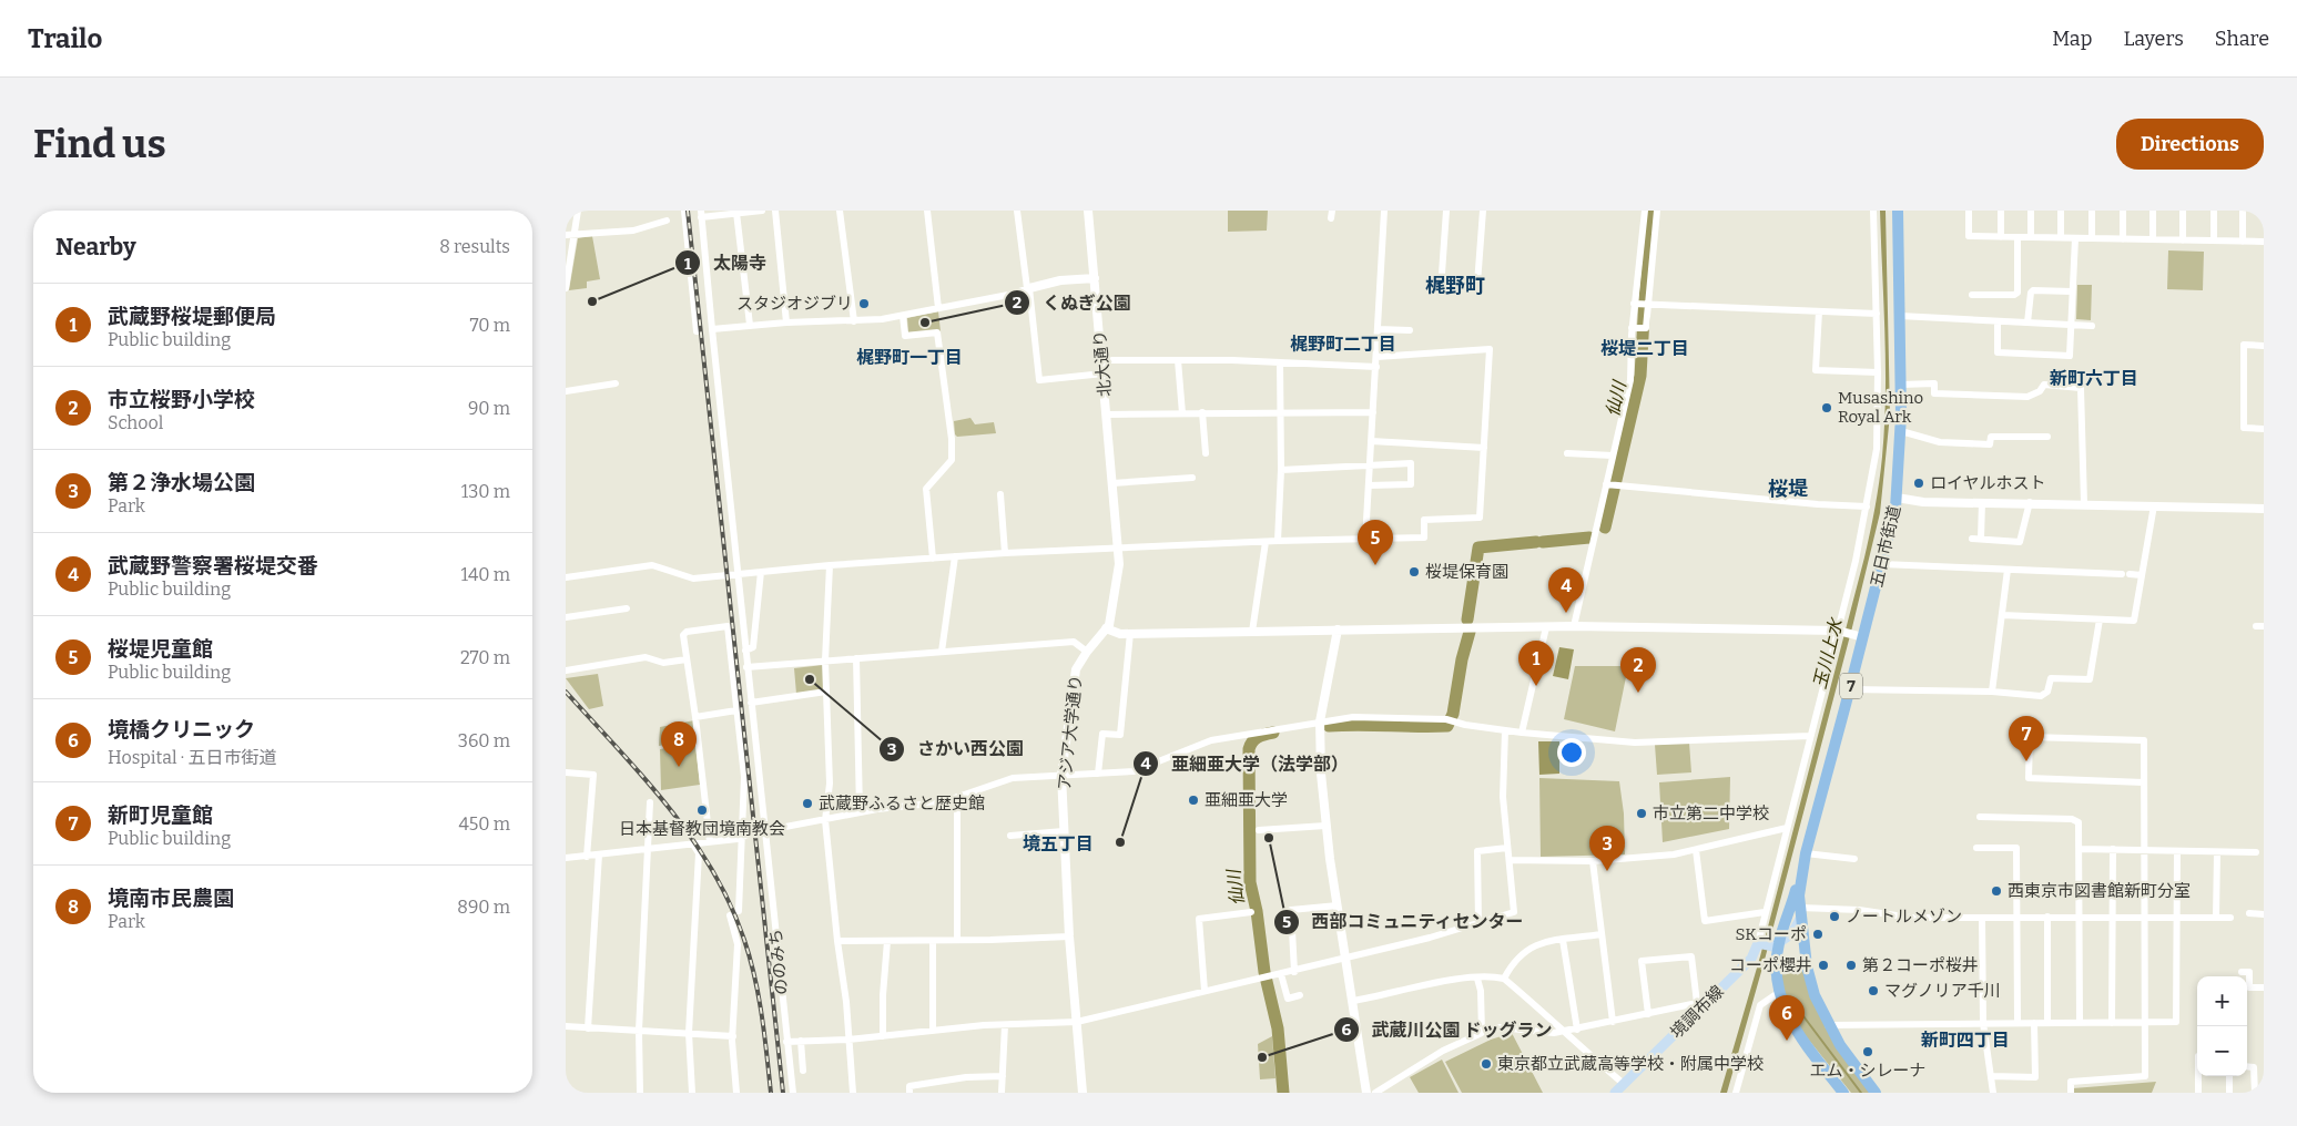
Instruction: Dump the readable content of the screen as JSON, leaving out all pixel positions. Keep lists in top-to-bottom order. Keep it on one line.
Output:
{"streets":{"main road":["五日市街道","7","境調布線"],"street":["北大通り","アジア大学通り","ののみち"]},"crossings":[["北大通り","アジア大学通り"]],"districts":["梶野町","梶野町二丁目","桜堤二丁目","梶野町一丁目","新町六丁目","桜堤","境五丁目","新町四丁目"],"water":["仙川","玉川上水"],"places":["太陽寺","スタジオジブリ","くぬぎ公園","Musashino Royal Ark","ロイヤルホスト","桜堤保育園","さかい西公園","亜細亜大学","武蔵野ふるさと歴史館","日本基督教団境南教会","市立第二中学校","西部コミュニティセンター","亜細亜大学（法学部）","西東京市図書館新町分室","ノートルメゾン","SKコーポ","コーポ櫻井","第２コーポ桜井","マグノリア千川","エム・シレーナ","武蔵川公園 ドッグラン","東京都立武蔵高等学校・附属中学校"],"page":{"header":"Trailo","nav":["Map","Layers","Share"],"buttons":"Directions","title":"Find us","heading":["Nearby","8 results"],"list":[{"mark":"1","name":"武蔵野桜堤郵便局","note":"Public building","value":"70 m"},{"mark":"2","name":"市立桜野小学校","note":"School","value":"90 m"},{"mark":"3","name":"第２浄水場公園","note":"Park","value":"130 m"},{"mark":"4","name":"武蔵野警察署桜堤交番","note":"Public building","value":"140 m"},{"mark":"5","name":"桜堤児童館","note":"Public building","value":"270 m"},{"mark":"6","name":"境橋クリニック","note":"Hospital · 五日市街道","value":"360 m"},{"mark":"7","name":"新町児童館","note":"Public building","value":"450 m"},{"mark":"8","name":"境南市民農園","note":"Park","value":"890 m"}],"pins":["5","4","1","2","7","8","3","6"],"map_buttons":["+","−"]}}
